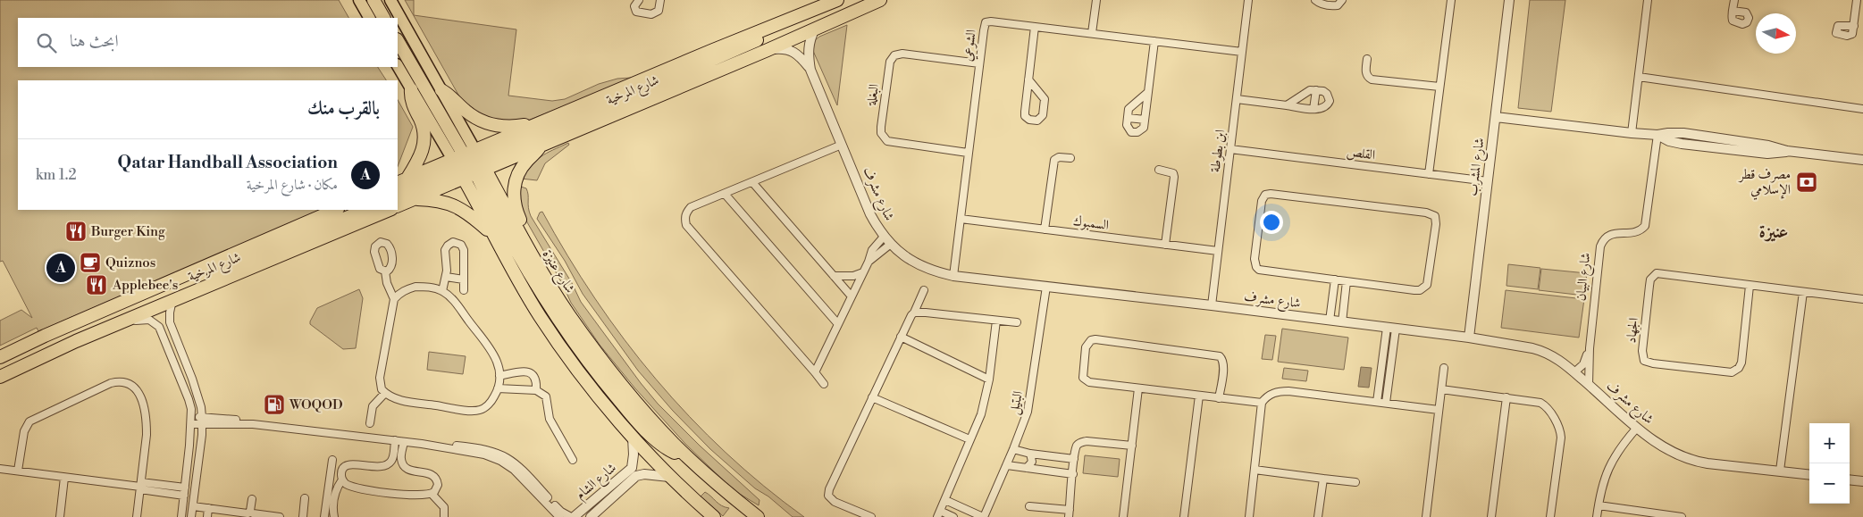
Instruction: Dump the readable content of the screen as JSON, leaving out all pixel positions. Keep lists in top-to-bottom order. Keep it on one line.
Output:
{"streets":{"highway":["شارع المرخية","شارع عنيزة"],"street":["الشوعي","البغلة","ابن بطوطة","القلص","شارع المشرب","شارع مشرف","السمبوك","شارع البيان","الجهاد","البتيل","شارع الشام"]},"crossings":[["الشوعي","البغلة"],["الشوعي","ابن بطوطة"],["الشوعي","شارع مشرف"],["الشوعي","السمبوك"],["شارع المرخية","شارع مشرف"],["شارع المرخية","شارع عنيزة"],["ابن بطوطة","القلص"],["ابن بطوطة","شارع مشرف"],["ابن بطوطة","السمبوك"],["القلص","شارع المشرب"],["شارع المشرب","شارع مشرف"],["شارع مشرف","شارع البيان"],["شارع مشرف","البتيل"],["شارع عنيزة","شارع الشام"]],"districts":["عنيزة"],"places":{"bank":["مصرف قطر الإسلامي"],"restaurant":["Burger King","Applebee's"],"cafe":["Quiznos"],"fuel station":["WOQOD"]},"north":"right","page":{"search":"ابحث هنا","heading":"بالقرب منك","list":[{"mark":"A","name":"Qatar Handball Association","note":"مكان · شارع المرخية","value":"1.2 km"}],"pins":"A","map_buttons":["+","−"]}}
